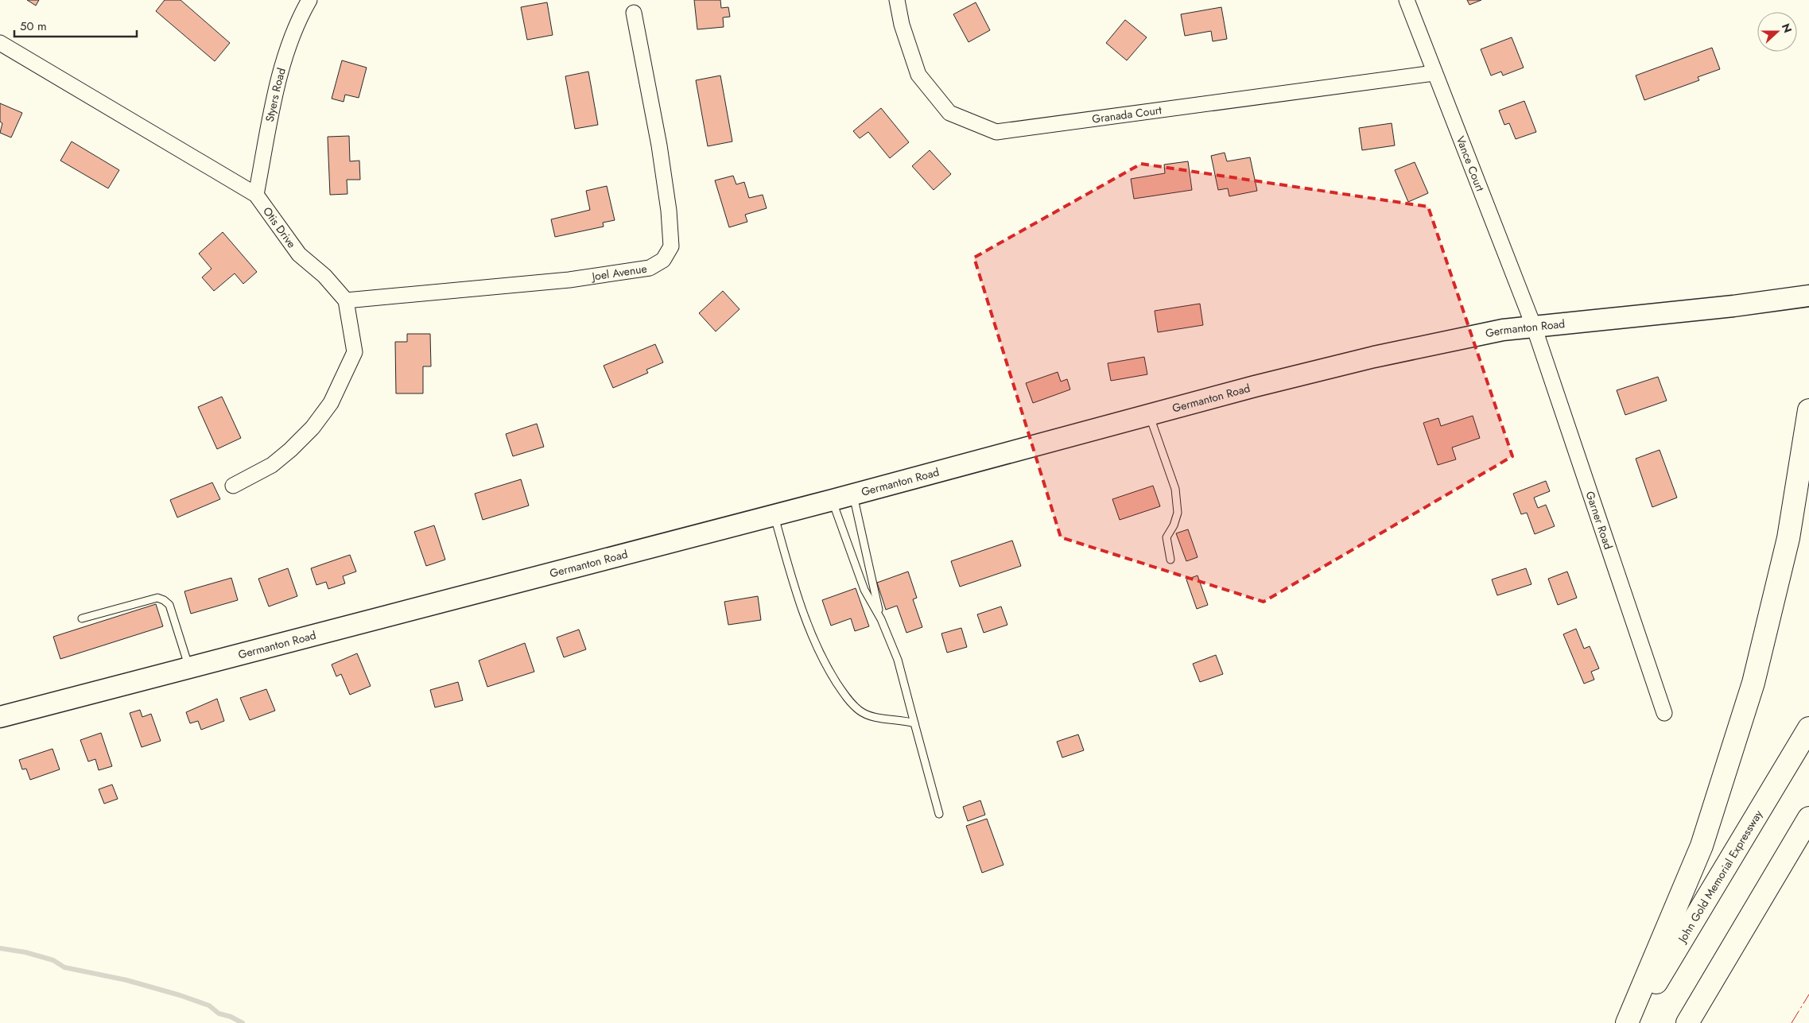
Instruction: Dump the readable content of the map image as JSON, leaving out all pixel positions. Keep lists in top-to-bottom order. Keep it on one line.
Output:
{"streets":{"highway":["John Gold Memorial Expressway"],"main road":["Germanton Road"],"street":["Styers Road","Granada Court","Vance Court","Otis Drive","Joel Avenue","Garner Road"]},"crossings":[["Styers Road","Otis Drive"],["Granada Court","Vance Court"],["Vance Court","Germanton Road"],["Vance Court","Garner Road"],["Otis Drive","Joel Avenue"],["Germanton Road","Garner Road"]],"scale_bar":"50 m","north":"right"}
